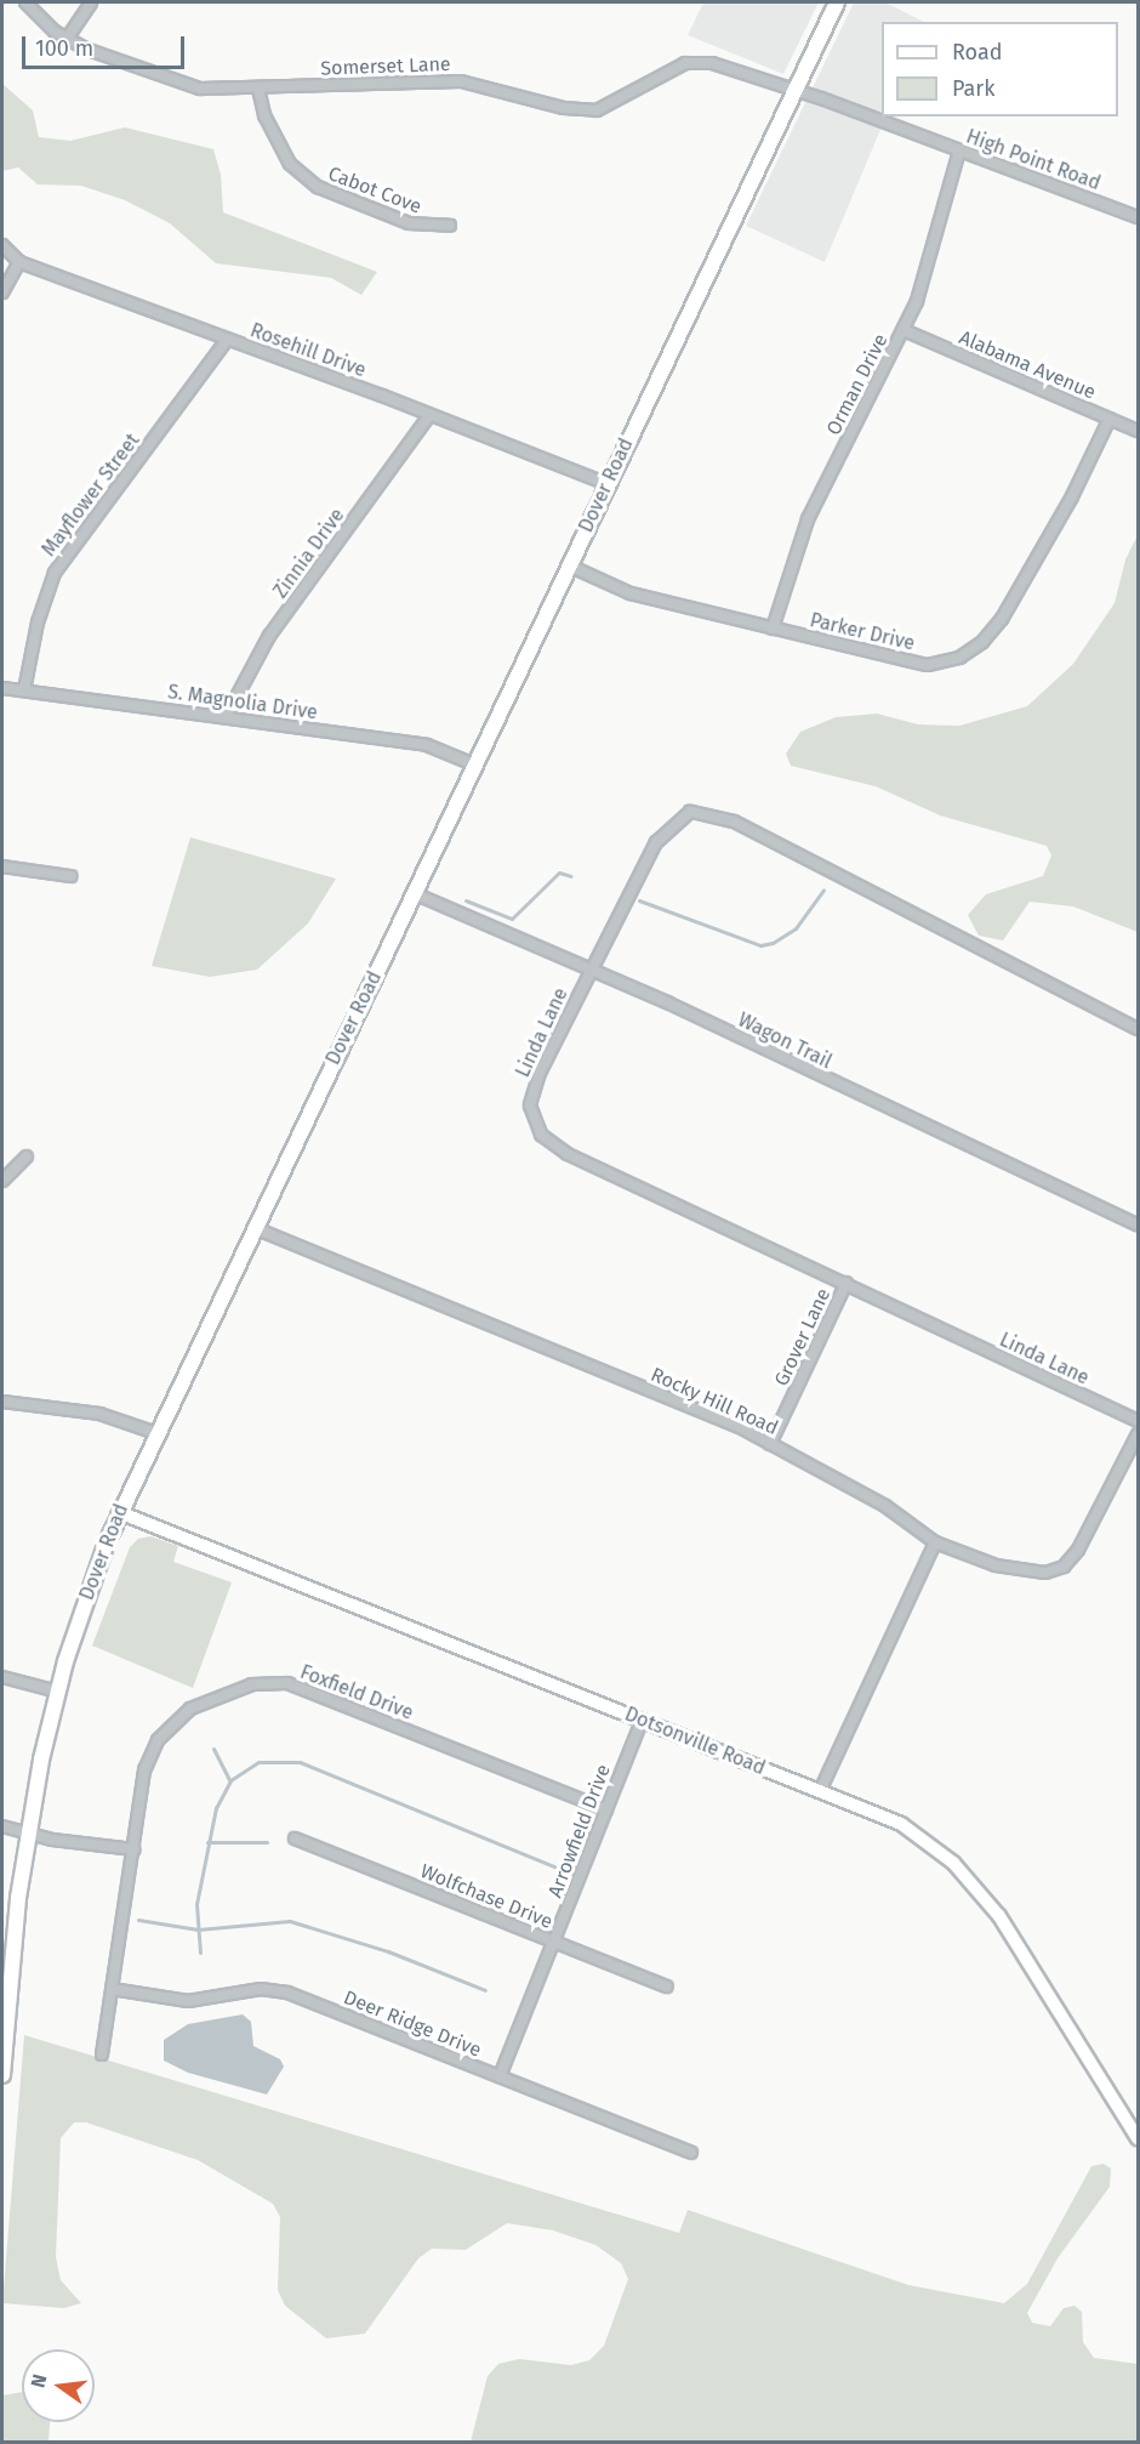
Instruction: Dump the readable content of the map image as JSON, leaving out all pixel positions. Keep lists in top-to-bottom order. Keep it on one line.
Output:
{"streets":{"main road":["Dover Road","Dotsonville Road"],"street":["Somerset Lane","High Point Road","Cabot Cove","Rosehill Drive","Alabama Avenue","Orman Drive","Mayflower Street","Zinnia Drive","Parker Drive","S. Magnolia Drive","Linda Lane","Wagon Trail","Grover Lane","Rocky Hill Road","Foxfield Drive","Arrowfield Drive","Wolfchase Drive","Deer Ridge Drive"]},"crossings":[["Somerset Lane","High Point Road"],["Somerset Lane","Cabot Cove"],["Somerset Lane","Dover Road"],["High Point Road","Orman Drive"],["High Point Road","Dover Road"],["Rosehill Drive","Dover Road"],["Rosehill Drive","Mayflower Street"],["Rosehill Drive","Zinnia Drive"],["Alabama Avenue","Orman Drive"],["Alabama Avenue","Parker Drive"],["Orman Drive","Parker Drive"],["Dover Road","Parker Drive"],["Dover Road","S. Magnolia Drive"],["Dover Road","Wagon Trail"],["Dover Road","Rocky Hill Road"],["Dover Road","Dotsonville Road"],["Mayflower Street","S. Magnolia Drive"],["Zinnia Drive","S. Magnolia Drive"],["Linda Lane","Wagon Trail"],["Linda Lane","Grover Lane"],["Grover Lane","Rocky Hill Road"],["Foxfield Drive","Arrowfield Drive"],["Foxfield Drive","Deer Ridge Drive"],["Dotsonville Road","Arrowfield Drive"],["Arrowfield Drive","Wolfchase Drive"],["Arrowfield Drive","Deer Ridge Drive"]],"legend":["Road","Park"],"scale_bar":"100 m","north":"left"}
